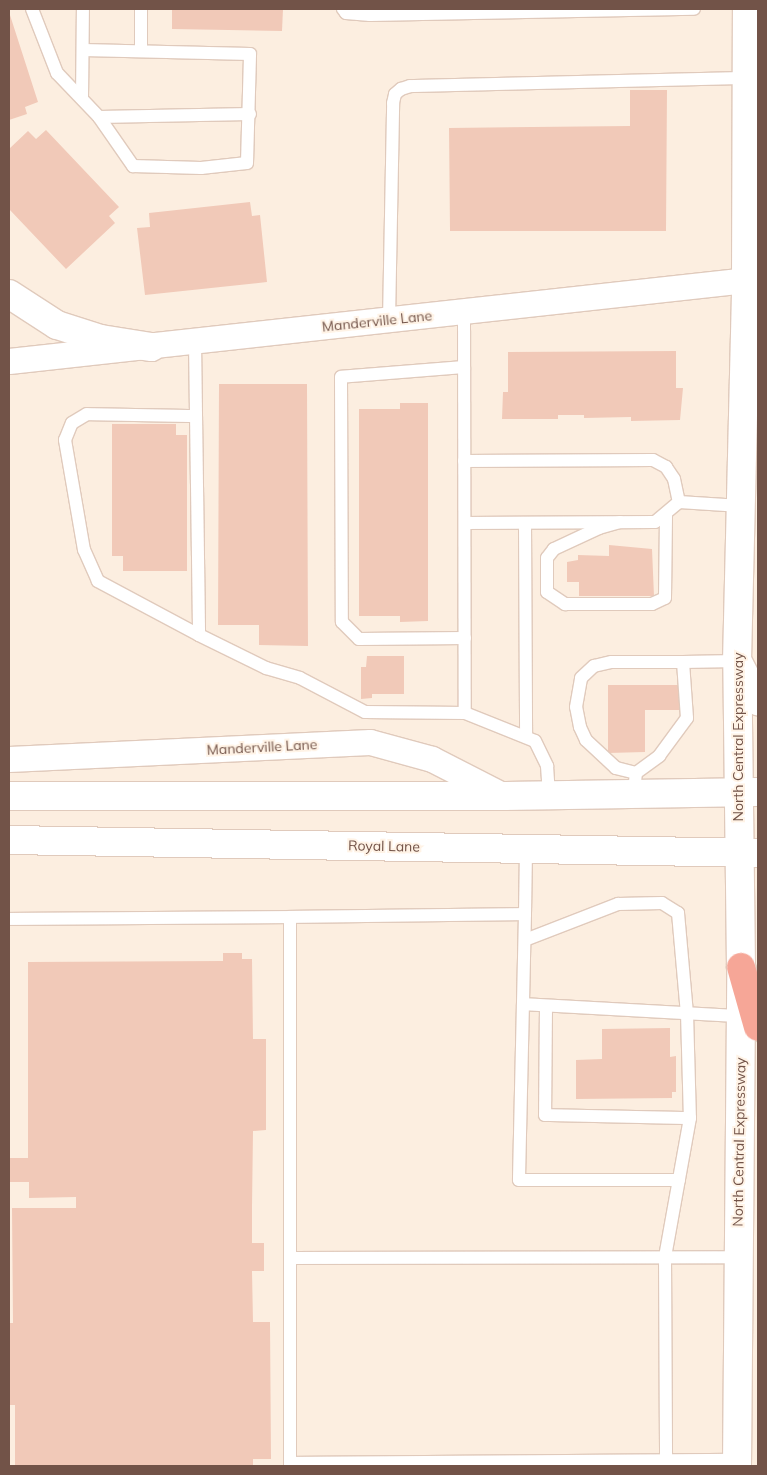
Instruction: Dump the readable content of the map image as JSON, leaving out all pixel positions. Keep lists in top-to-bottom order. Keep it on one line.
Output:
{"streets":{"main road":["North Central Expressway","Royal Lane"],"street":["Manderville Lane"]},"crossings":[["Manderville Lane","North Central Expressway"],["North Central Expressway","Royal Lane"]]}
